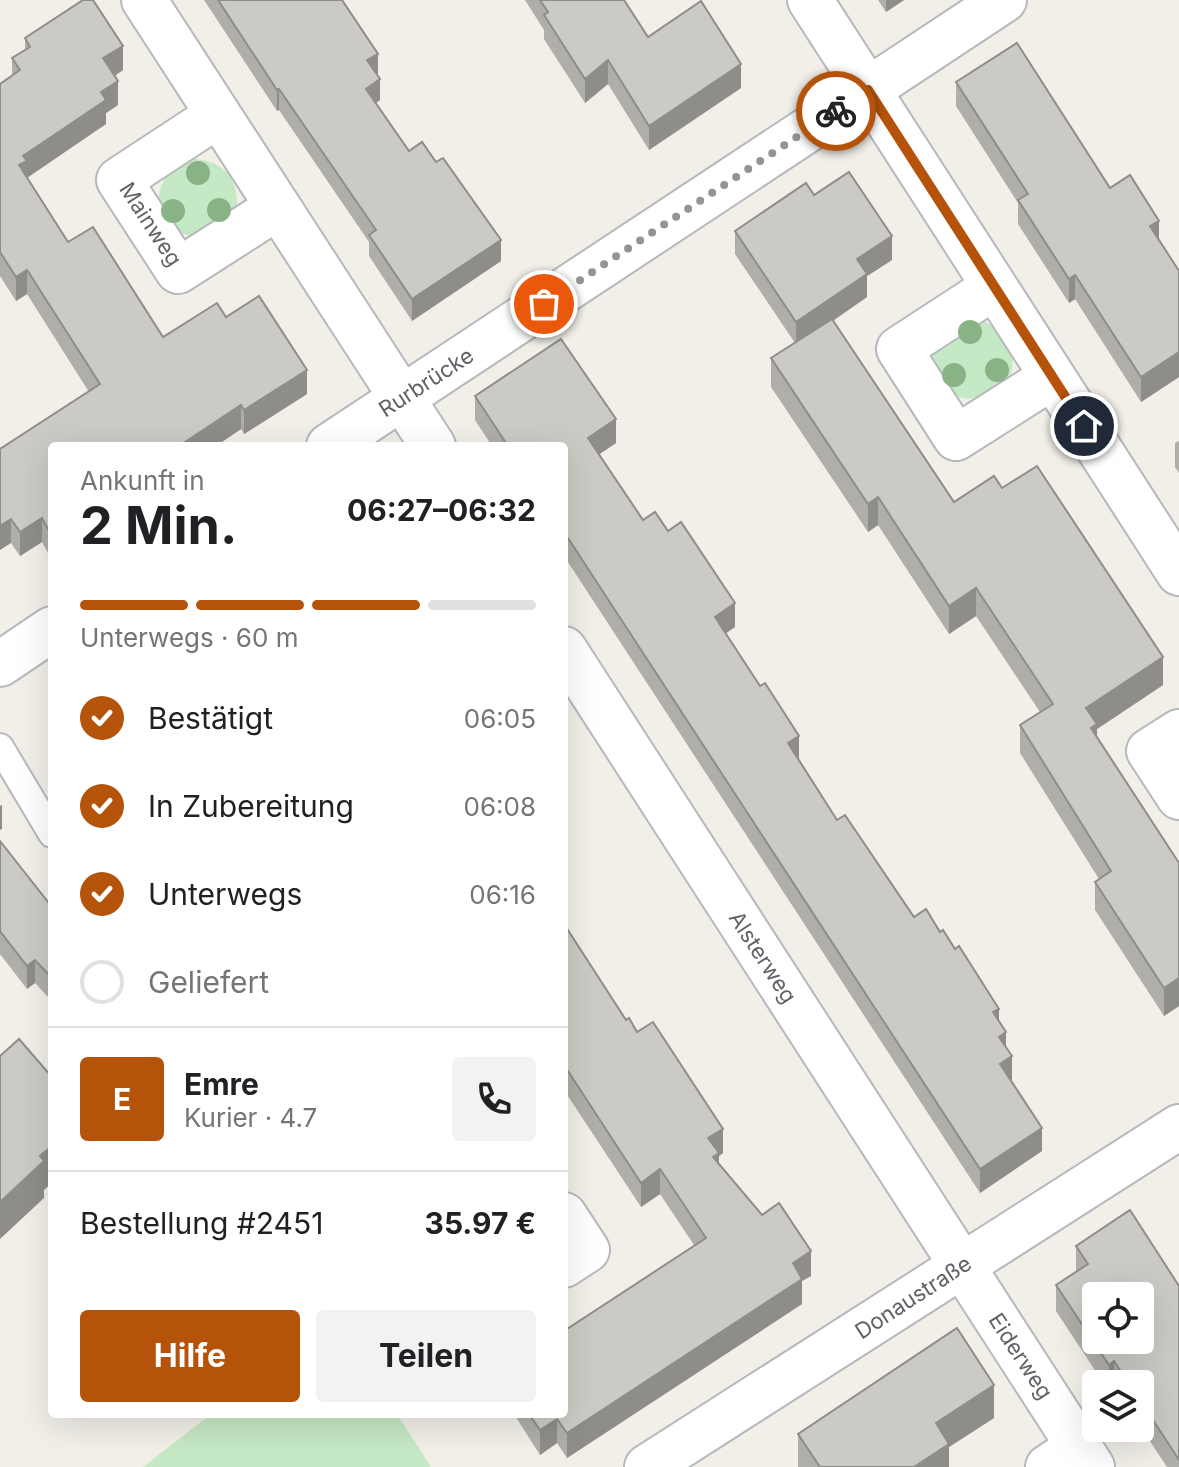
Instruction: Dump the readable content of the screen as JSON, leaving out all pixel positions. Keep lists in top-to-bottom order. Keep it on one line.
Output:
{"streets":{"street":["Mainweg","Rurbrücke","Alsterweg","Donaustraße","Eiderweg"]},"crossings":[["Alsterweg","Donaustraße"],["Alsterweg","Eiderweg"],["Donaustraße","Eiderweg"]],"page":{"heading":["2 Min.","Ankunft in","06:27–06:32"],"panel":["Emre","Kurier · 4.7","Bestellung #2451","35.97 €"],"bar":"Unterwegs · 60 m","list":[["Bestätigt","06:05"],["In Zubereitung","06:08"],["Unterwegs","06:16"],"Geliefert"],"round":"E","buttons":["Hilfe","Teilen"]}}
